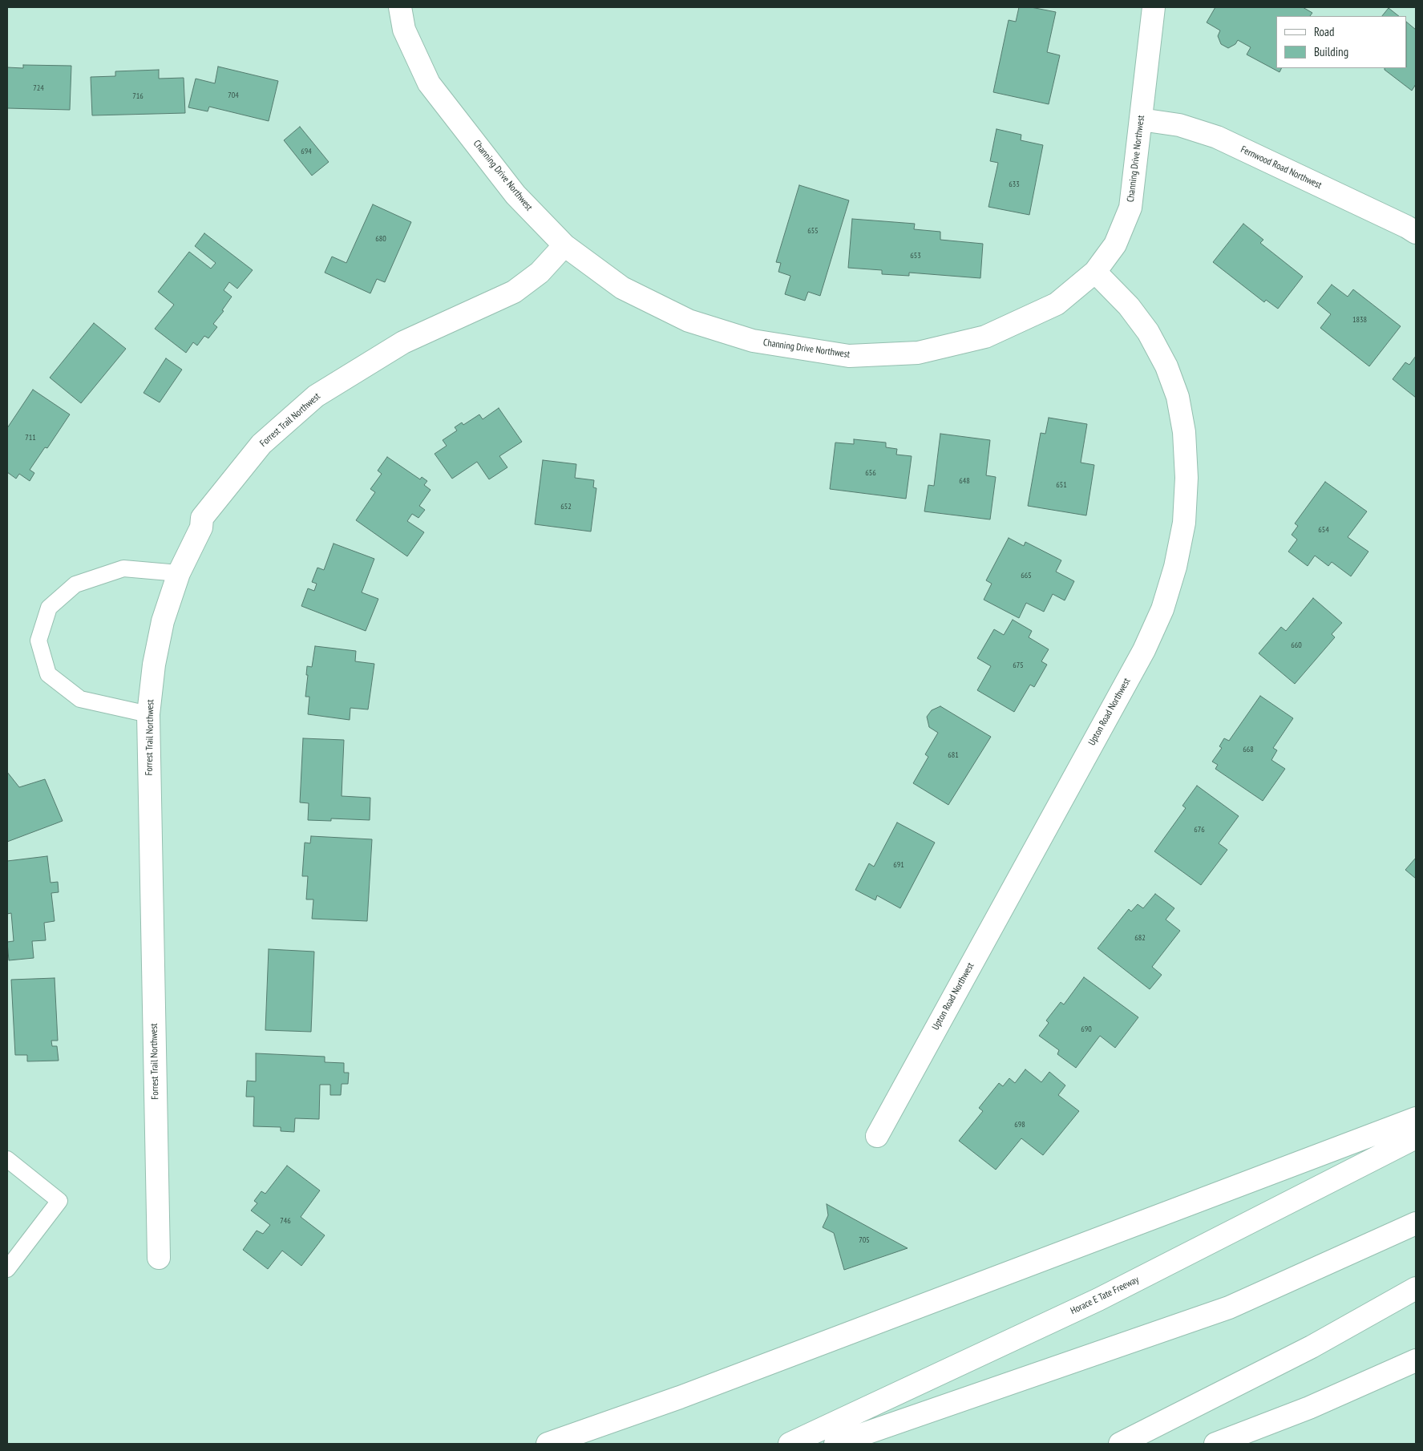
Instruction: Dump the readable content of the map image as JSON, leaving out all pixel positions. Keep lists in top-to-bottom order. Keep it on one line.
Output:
{"streets":{"main road":["Channing Drive Northwest","Fernwood Road Northwest","Forrest Trail Northwest","Upton Road Northwest","Horace E Tate Freeway"]},"crossings":[["Channing Drive Northwest","Fernwood Road Northwest"],["Channing Drive Northwest","Forrest Trail Northwest"],["Channing Drive Northwest","Upton Road Northwest"]],"house_numbers":["724","704","716","694","633","655","680","653","1838","711","656","648","651","652","654","665","660","675","668","681","676","691","682","690","698","746","705"],"legend":["Road","Building"]}
